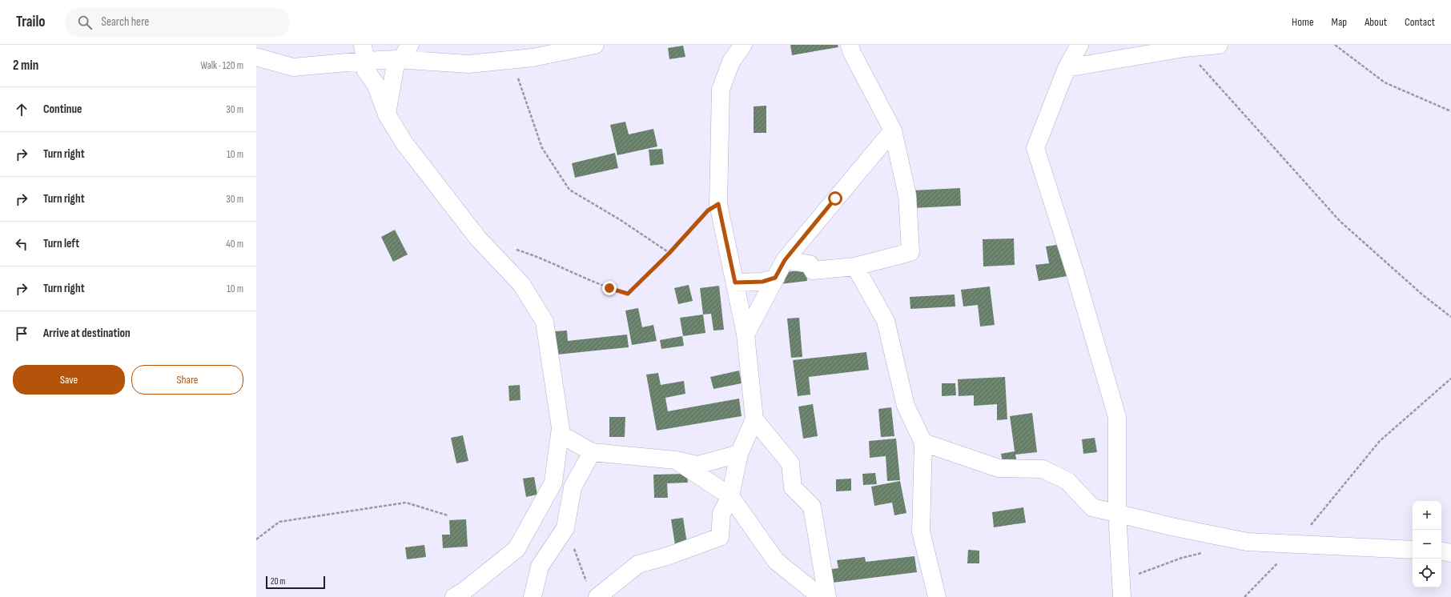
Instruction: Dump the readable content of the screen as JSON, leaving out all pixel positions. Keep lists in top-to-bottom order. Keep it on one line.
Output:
{"scale_bar":"20 m","page":{"header":"Trailo","search":"Search here","nav":["Home","Map","About","Contact"],"heading":["2 min","Walk · 120 m"],"list":[["Continue","30 m"],["Turn right","10 m"],["Turn right","30 m"],["Turn left","40 m"],["Turn right","10 m"],"Arrive at destination"],"buttons":["Save","Share"],"map_buttons":["+","−"],"scale":"20 m"}}
